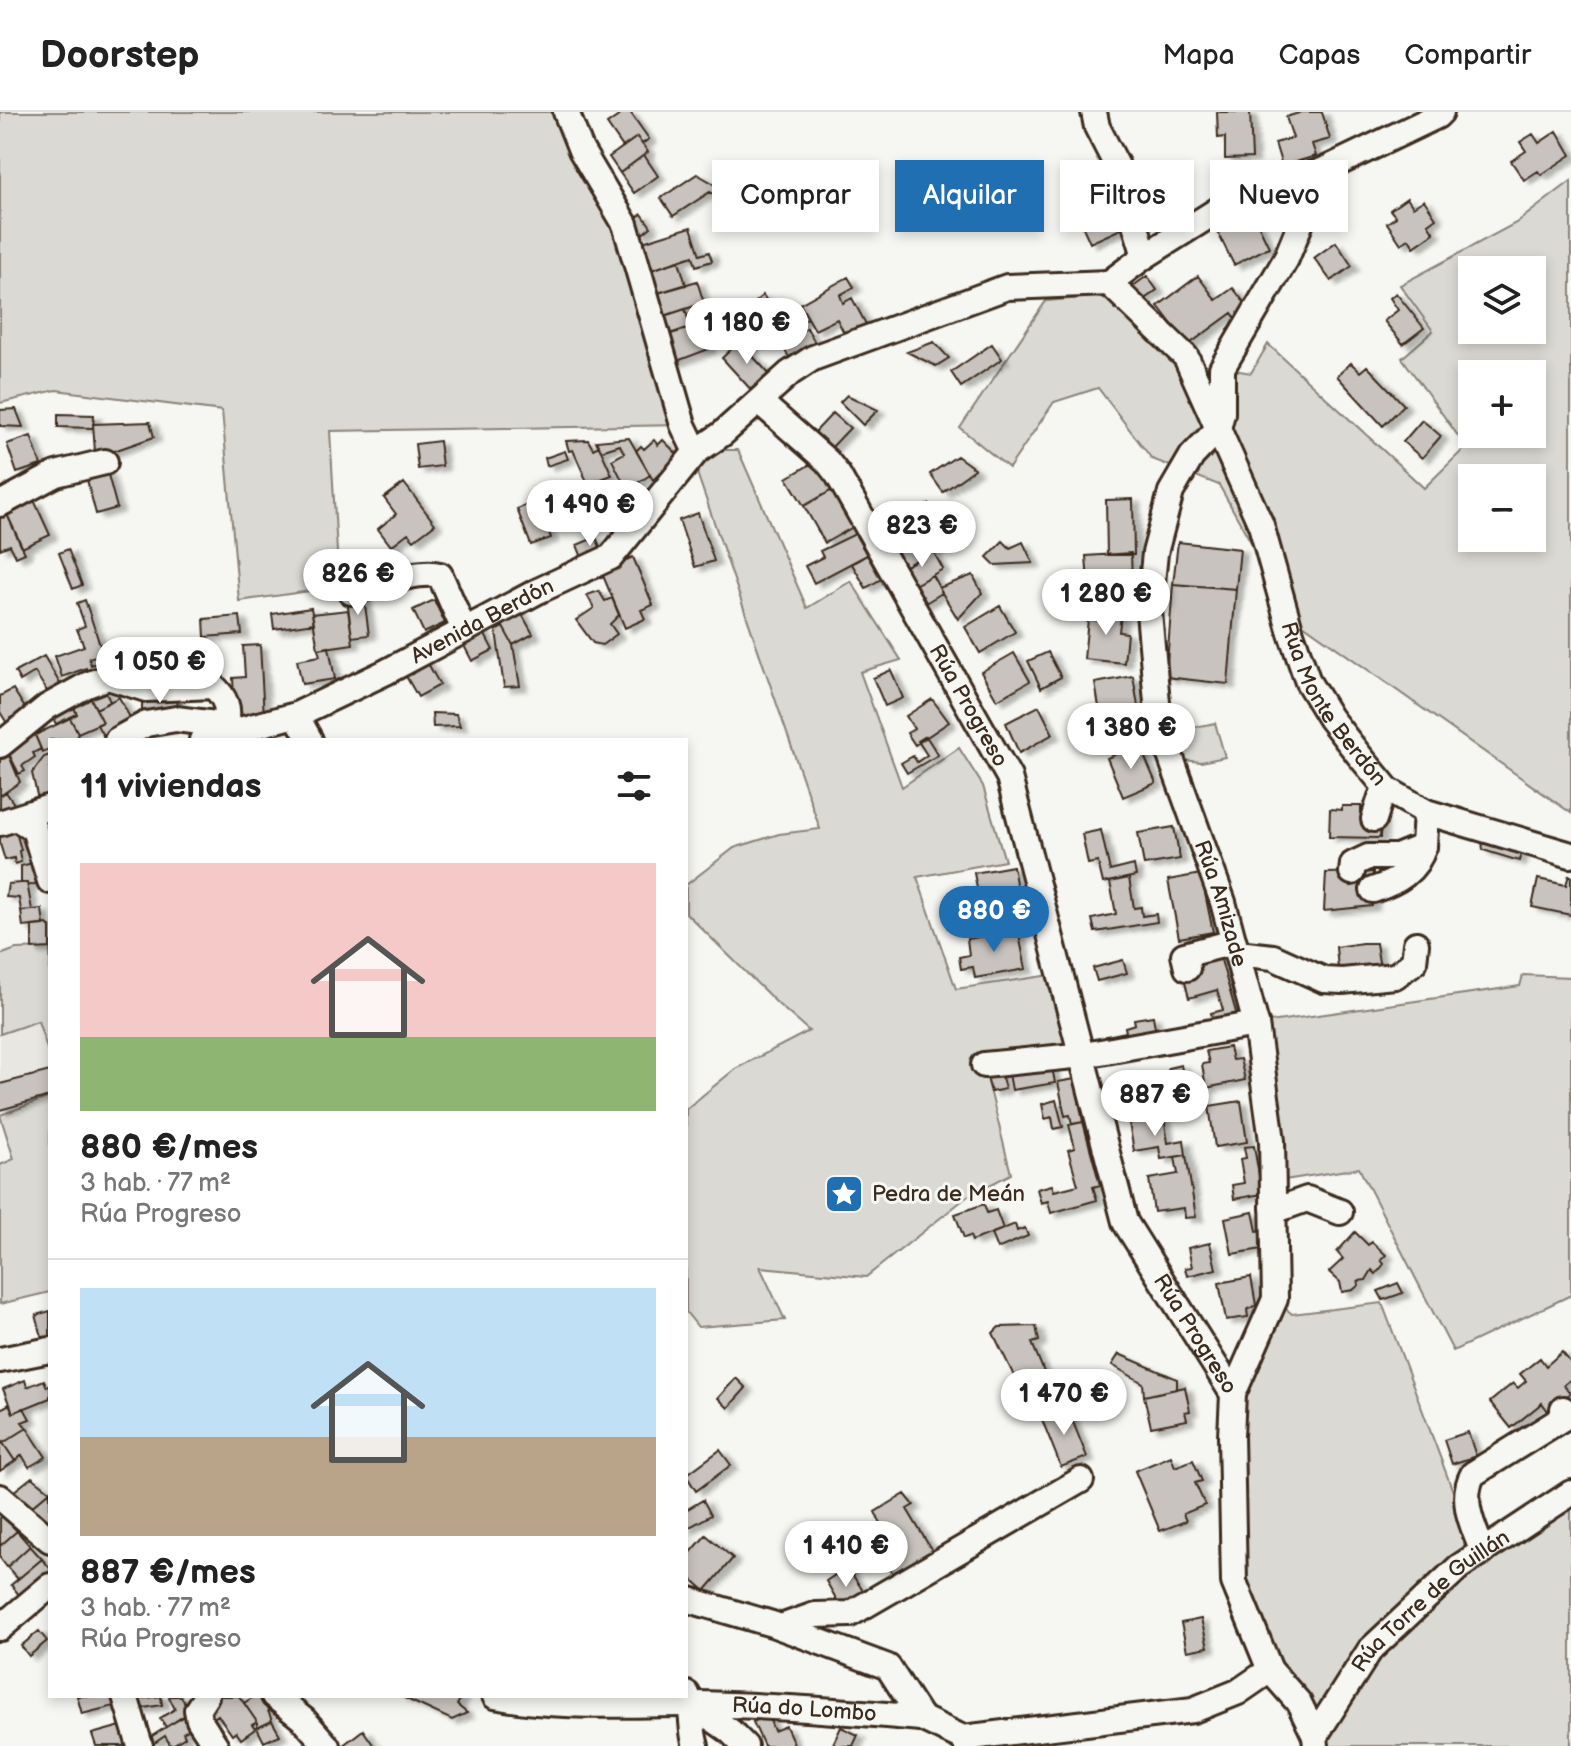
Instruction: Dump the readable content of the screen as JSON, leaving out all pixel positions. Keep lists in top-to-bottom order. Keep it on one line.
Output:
{"streets":{"street":["Avenida Berdón","Rúa Monte Berdón","Rúa Progreso","Rúa Amizade","Rúa Torre de Guillán","Rúa do Lombo"]},"crossings":[["Avenida Berdón","Rúa Progreso"],["Rúa Monte Berdón","Rúa Amizade"],["Rúa Progreso","Rúa Amizade"],["Rúa Progreso","Rúa Torre de Guillán"]],"places":{"place":["Pedra de Meán"]},"page":{"header":"Doorstep","nav":["Mapa","Capas","Compartir"],"chip":["Comprar","Alquilar","Filtros","Nuevo"],"map_buttons":["+","−"],"price":["1 180 €","1 490 €","823 €","826 €","1 280 €","1 050 €","1 380 €","880 €","887 €","1 470 €","1 410 €"],"heading":"11 viviendas","list":[{"name":"880 €/mes","note":"3 hab. · 77 m² · Rúa Progreso"},{"name":"887 €/mes","note":"3 hab. · 77 m² · Rúa Progreso"}]}}
